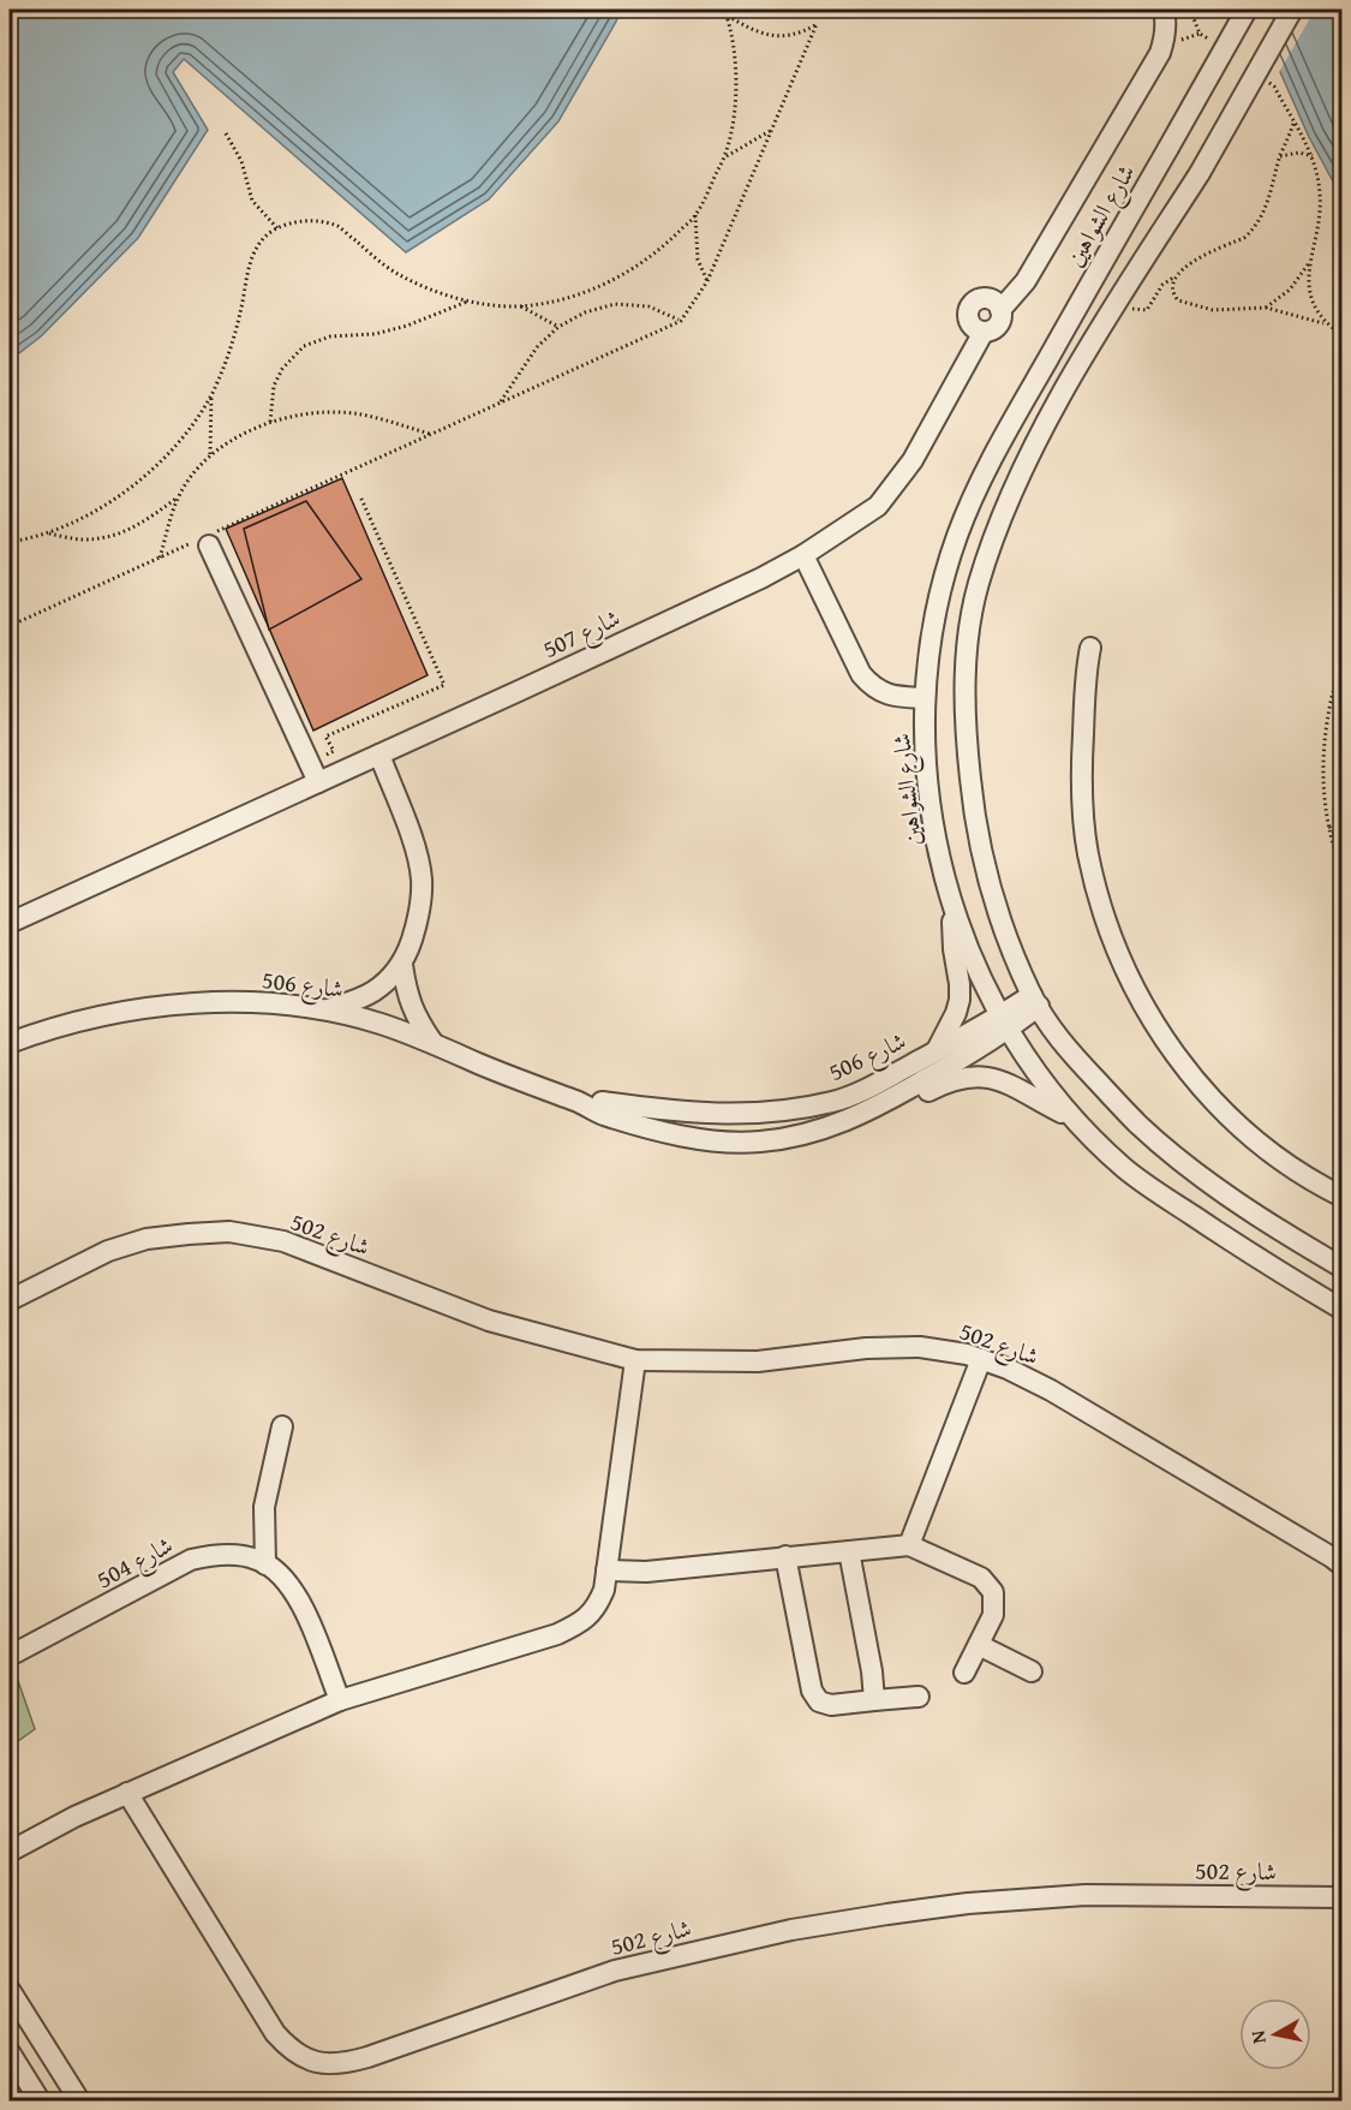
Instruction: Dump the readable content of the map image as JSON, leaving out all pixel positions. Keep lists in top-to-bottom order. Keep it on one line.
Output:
{"streets":{"street":["شارع الشواهين","شارع 507","شارع 506","شارع 502","شارع 504"]},"crossings":[["شارع الشواهين","شارع 506"]],"north":"left"}
